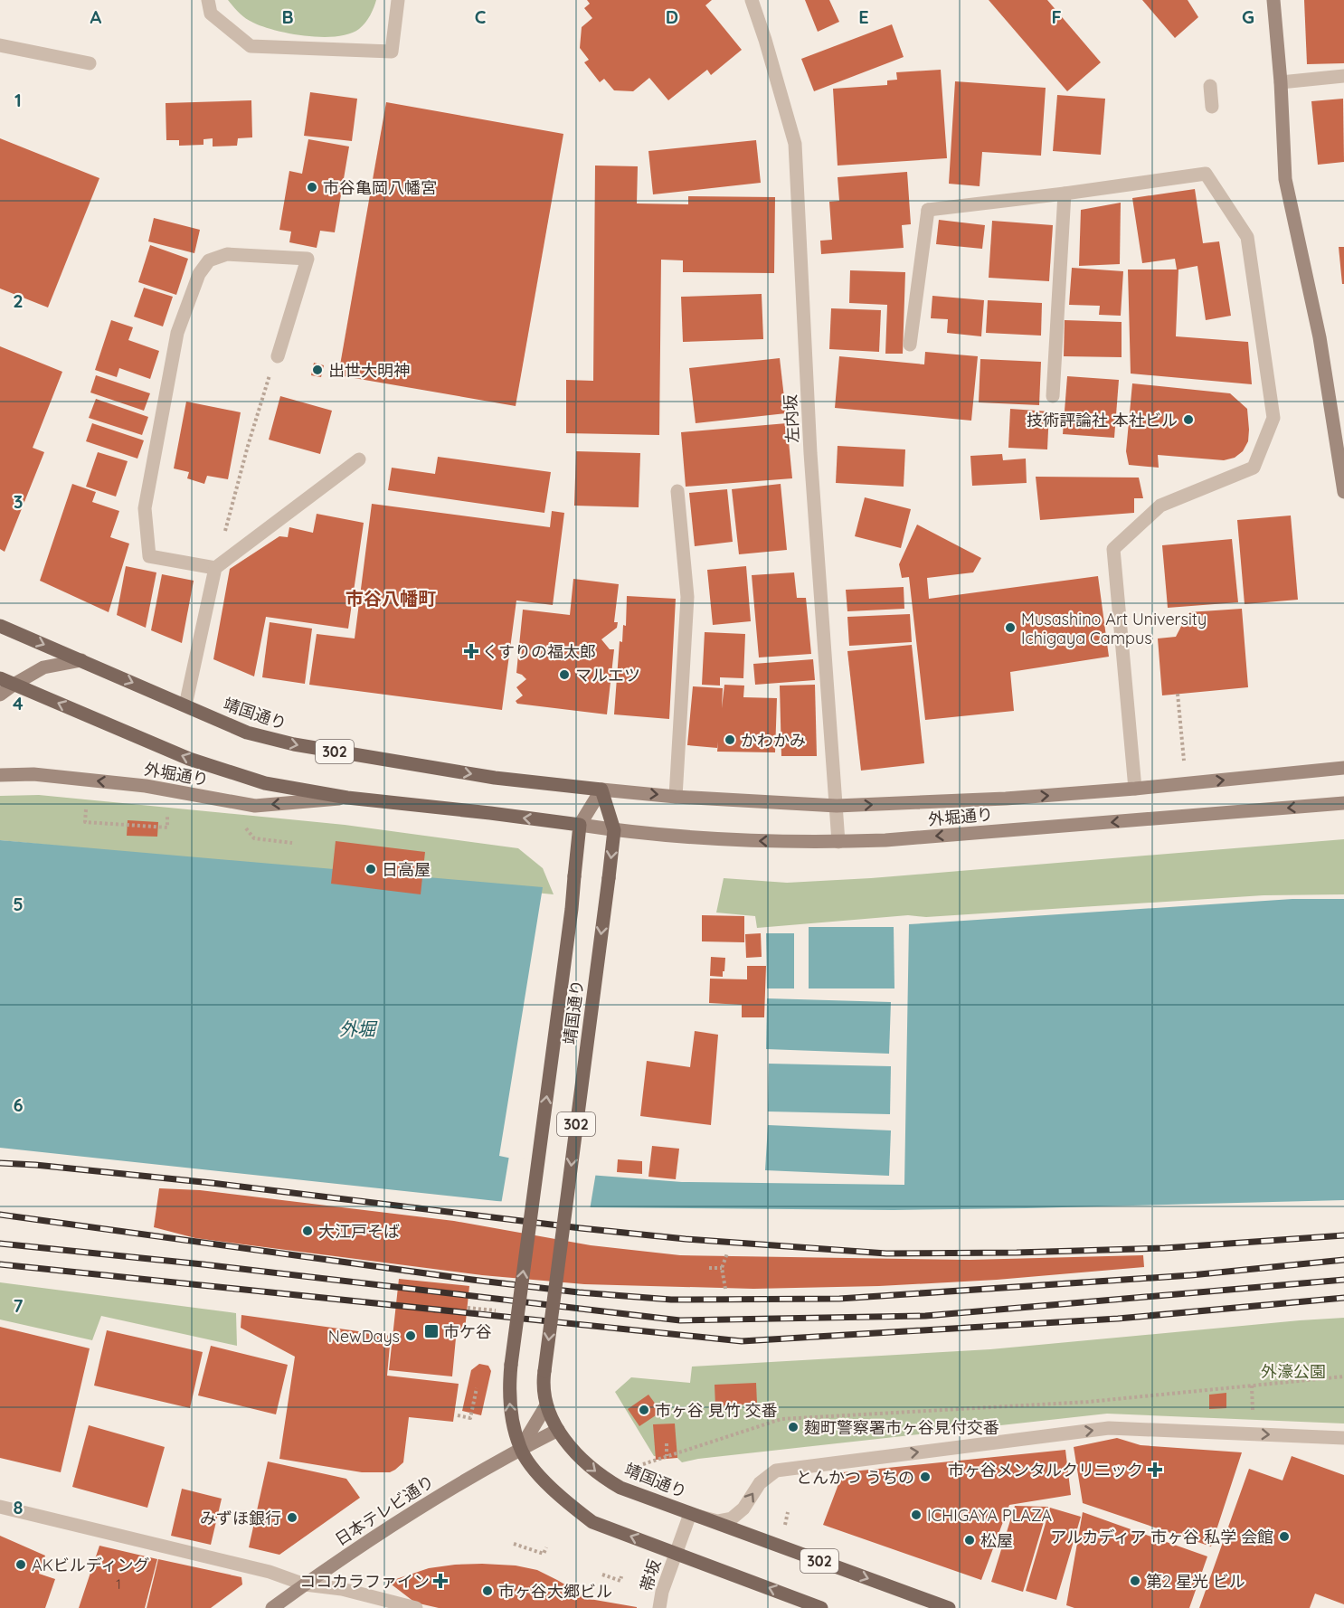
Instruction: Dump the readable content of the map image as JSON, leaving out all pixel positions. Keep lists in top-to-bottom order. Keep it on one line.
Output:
{"streets":{"main road":["靖国通り","302","外堀通り","日本テレビ通り"],"street":["左内坂","帯坂"]},"crossings":[["左内坂","外堀通り"],["靖国通り","302"],["靖国通り","外堀通り"],["靖国通り","日本テレビ通り"],["靖国通り","帯坂"],["302","外堀通り"]],"districts":["市谷八幡町"],"water":["外堀"],"parks":["外濠公園"],"places":{"other":["市谷亀岡八幡宮","出世大明神","技術評論社 本社ビル","Musashino Art University Ichigaya Campus","マルエツ","かわかみ","日高屋","大江戸そば","NewDays","市ヶ谷 見竹 交番","麹町警察署市ヶ谷見付交番","とんかつ うちの","ICHIGAYA PLAZA","みずほ銀行","アルカディア 市ヶ谷 私学 会館","松屋","AKビルディング","第2 星光 ビル","市ヶ谷大郷ビル"],"health":["くすりの福太郎","市ヶ谷メンタルクリニック","ココカラファイン"],"transit":["市ケ谷"]},"house_numbers":["1"],"grid":{"columns":["A","B","C","D","E","F","G"],"rows":["1","2","3","4","5","6","7","8"]}}
